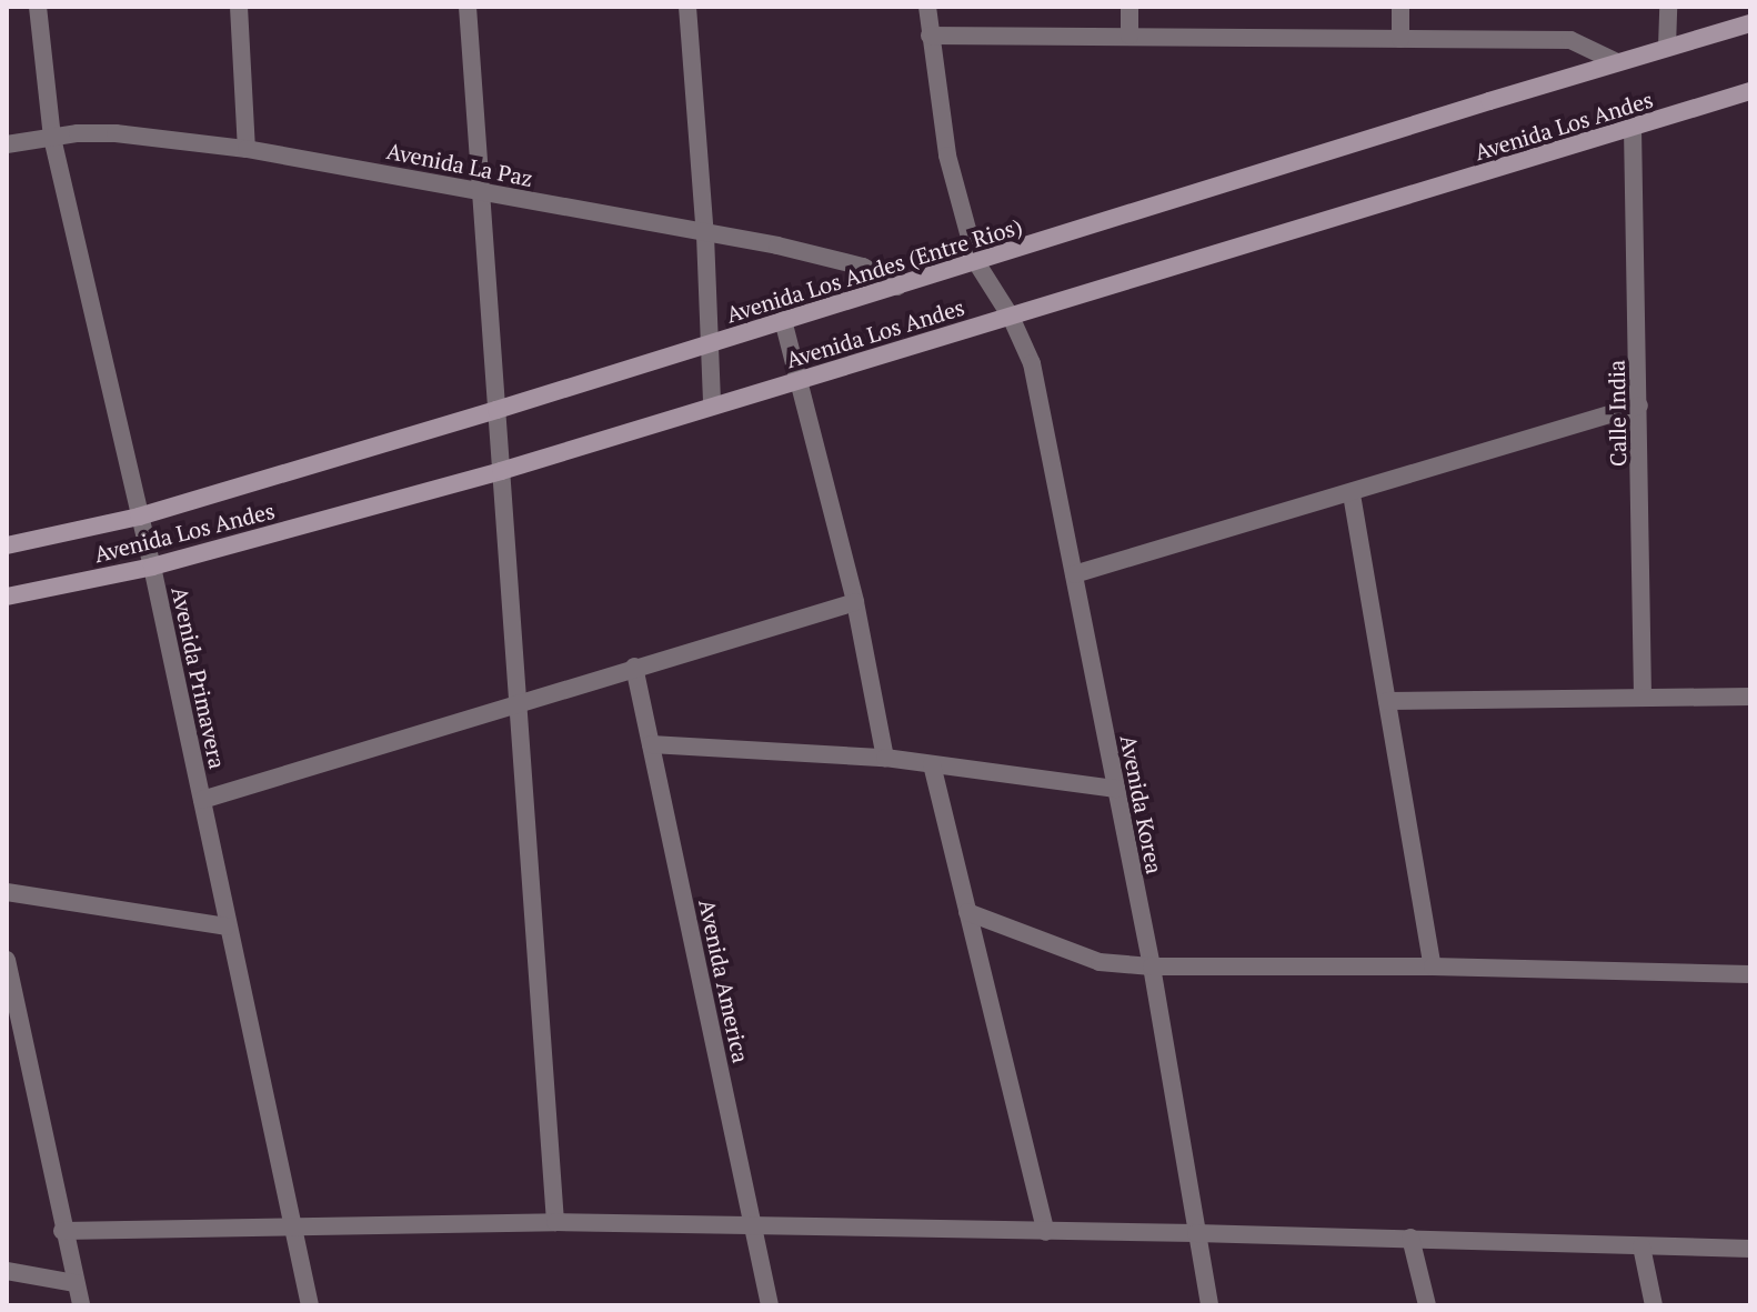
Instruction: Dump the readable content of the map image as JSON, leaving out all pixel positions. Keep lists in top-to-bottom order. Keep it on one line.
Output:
{"streets":{"street":["Avenida Los Andes","Avenida La Paz","Avenida Los Andes (Entre Rios)","Calle India","Avenida Primavera","Avenida Korea","Avenida America"]},"crossings":[["Avenida Los Andes","Calle India"],["Avenida Los Andes","Avenida Primavera"],["Avenida Los Andes","Avenida Korea"],["Avenida La Paz","Avenida Los Andes (Entre Rios)"],["Avenida La Paz","Avenida Primavera"],["Avenida Los Andes (Entre Rios)","Avenida Primavera"],["Avenida Los Andes (Entre Rios)","Avenida Korea"]]}
